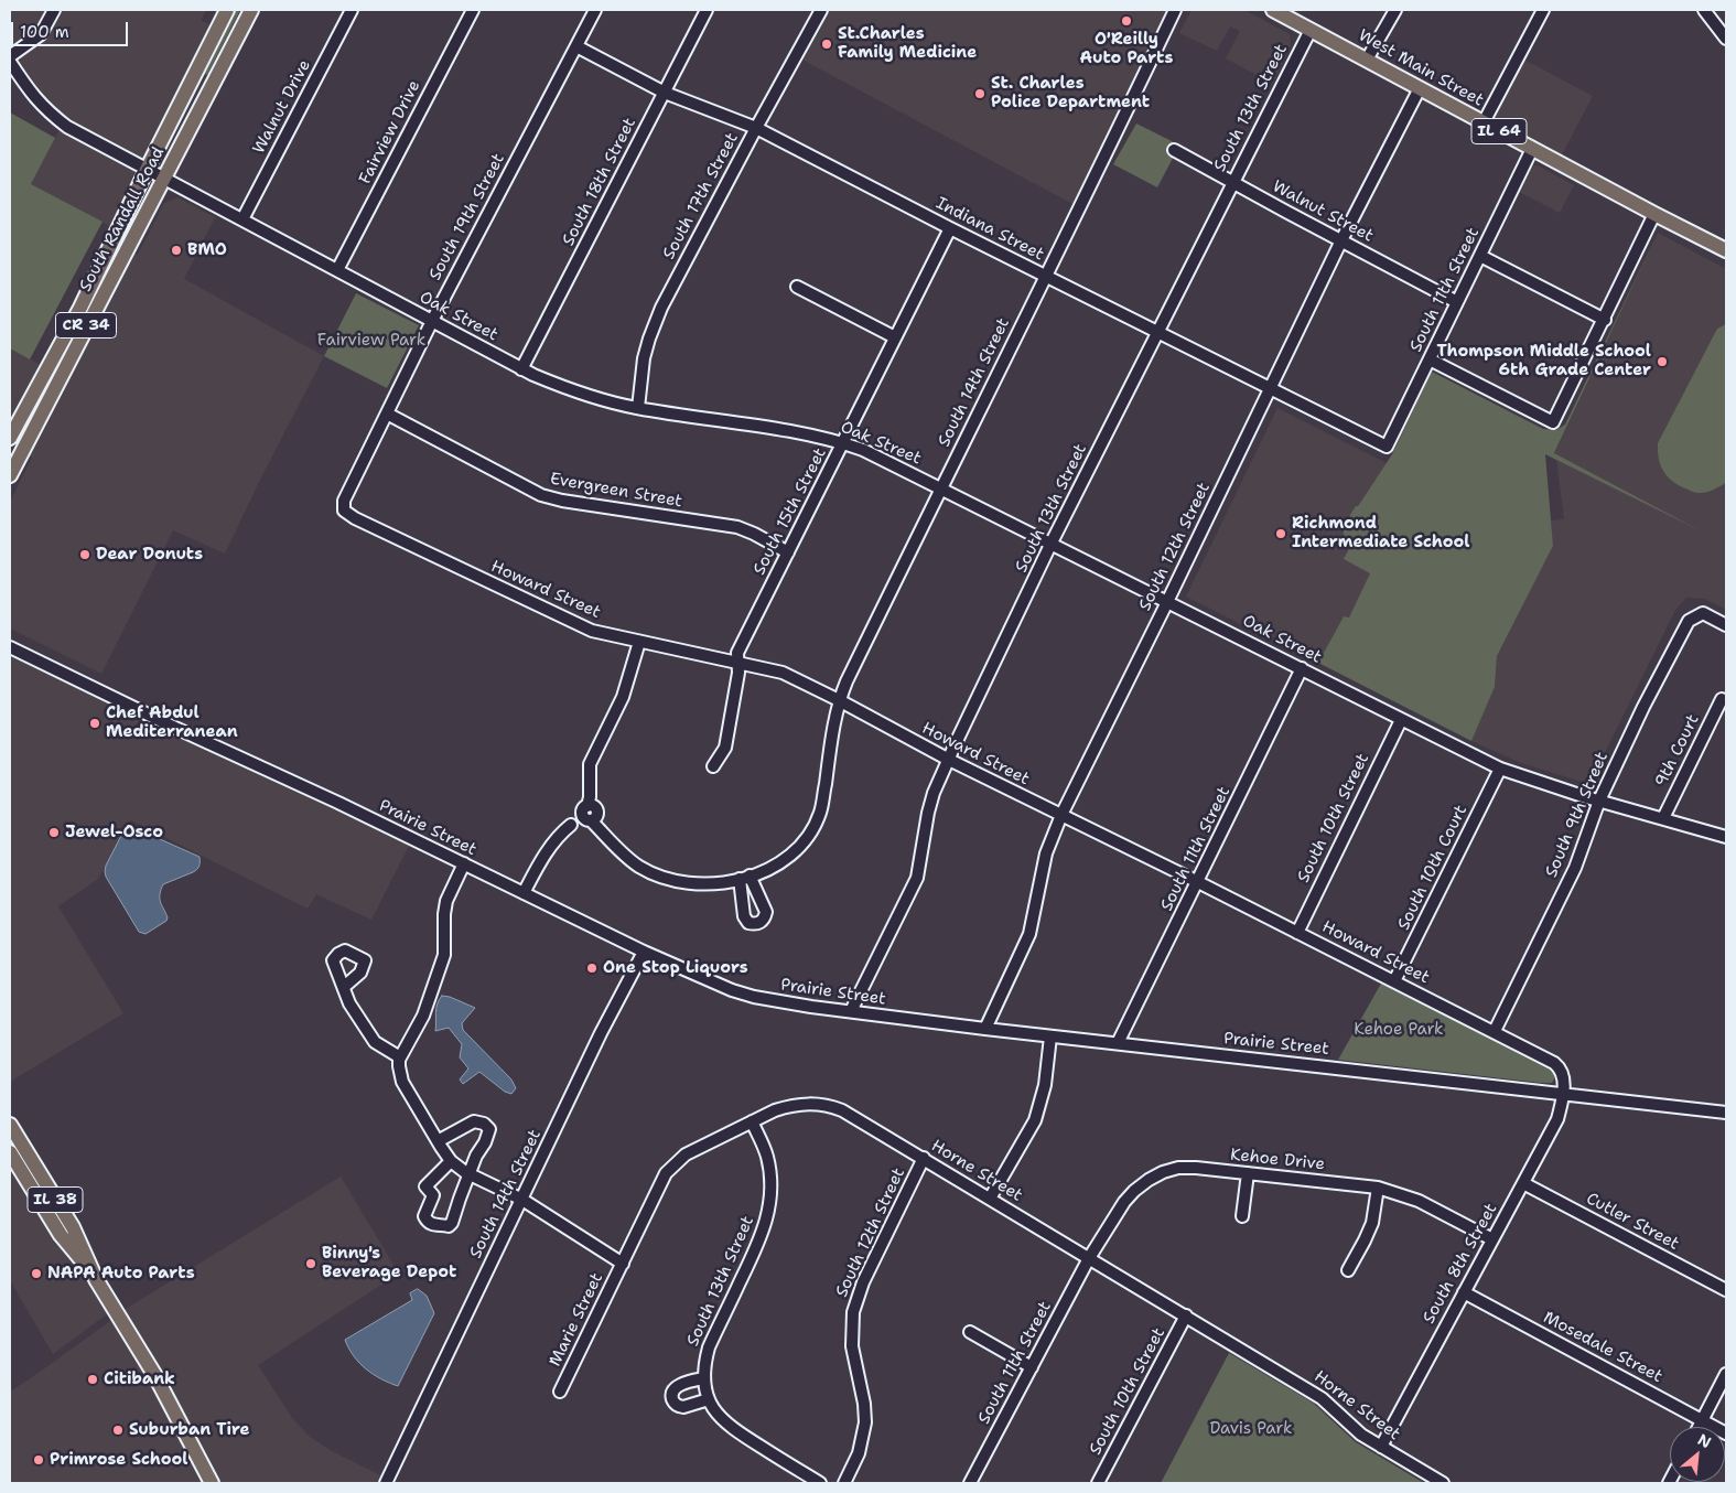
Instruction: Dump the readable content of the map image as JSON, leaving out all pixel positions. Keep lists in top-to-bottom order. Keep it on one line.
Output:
{"streets":{"main road":["West Main Street","IL 64","South Randall Road","CR 34","IL 38"],"street":["Walnut Drive","South 13th Street","Fairview Drive","South 18th Street","South 17th Street","Walnut Street","South 19th Street","Indiana Street","South 11th Street","Oak Street","South 14th Street","Evergreen Street","South 15th Street","South 12th Street","Howard Street","9th Court","South 9th Street","South 10th Street","Prairie Street","South 10th Court","Kehoe Drive","Horne Street","Cutler Street","South 8th Street","Marie Street","Mosedale Street"]},"crossings":[["West Main Street","South 13th Street"],["West Main Street","South 11th Street"],["West Main Street","South 12th Street"],["Walnut Drive","Oak Street"],["South 13th Street","Walnut Street"],["South 13th Street","Indiana Street"],["South 13th Street","Oak Street"],["South 13th Street","Howard Street"],["South 13th Street","Prairie Street"],["South 13th Street","Horne Street"],["Fairview Drive","Oak Street"],["South 18th Street","Indiana Street"],["South 18th Street","Oak Street"],["South 17th Street","Indiana Street"],["South 17th Street","Oak Street"],["Walnut Street","South 11th Street"],["Walnut Street","South 12th Street"],["South 19th Street","Indiana Street"],["South 19th Street","Oak Street"],["South 19th Street","Evergreen Street"],["South 19th Street","Howard Street"],["South Randall Road","Oak Street"],["Indiana Street","South 11th Street"],["Indiana Street","South 14th Street"],["Indiana Street","South 15th Street"],["Indiana Street","South 12th Street"],["South 11th Street","Oak Street"],["South 11th Street","Howard Street"],["South 11th Street","Prairie Street"],["South 11th Street","Kehoe Drive"],["South 11th Street","Horne Street"],["Oak Street","South 14th Street"],["Oak Street","South 15th Street"],["Oak Street","South 12th Street"],["Oak Street","9th Court"],["Oak Street","South 9th Street"],["Oak Street","South 10th Street"],["Oak Street","South 10th Court"],["South 14th Street","Howard Street"],["South 14th Street","Prairie Street"],["Evergreen Street","South 15th Street"],["South 15th Street","Howard Street"],["South 12th Street","Howard Street"],["South 12th Street","Prairie Street"],["South 12th Street","Horne Street"],["Howard Street","South 9th Street"],["Howard Street","South 10th Street"],["Howard Street","Prairie Street"],["Howard Street","South 10th Court"],["Howard Street","South 8th Street"],["South 10th Street","Horne Street"],["Prairie Street","South 8th Street"],["Kehoe Drive","Horne Street"],["Kehoe Drive","South 8th Street"],["Horne Street","South 8th Street"],["Horne Street","Marie Street"],["Cutler Street","South 8th Street"],["South 8th Street","Mosedale Street"]],"parks":["Fairview Park","Kehoe Park","Davis Park"],"places":["O'Reilly Auto Parts","St.Charles Family Medicine","St. Charles Police Department","BMO","Thompson Middle School 6th Grade Center","Richmond Intermediate School","Dear Donuts","Chef Abdul Mediterranean","Jewel-Osco","One Stop Liquors","Binny's Beverage Depot","NAPA Auto Parts","Citibank","Suburban Tire","Primrose School"],"scale_bar":"100 m","north":"top right"}
